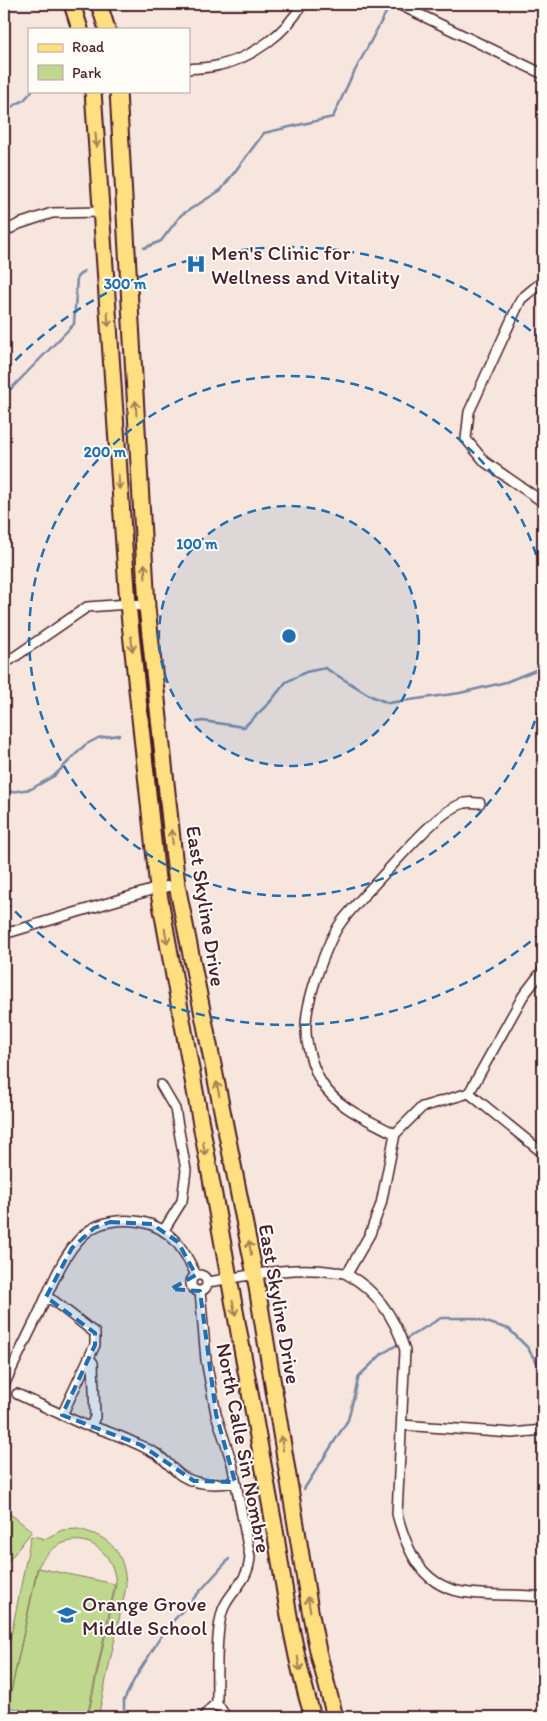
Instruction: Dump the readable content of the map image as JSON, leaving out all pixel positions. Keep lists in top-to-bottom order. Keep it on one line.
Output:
{"streets":{"main road":["East Skyline Drive"],"street":["North Calle Sin Nombre"]},"places":{"hospital":["Men's Clinic for Wellness and Vitality"],"school or university":["Orange Grove Middle School"]},"legend":["Road","Park"],"rings":["300 m","200 m","100 m"]}
